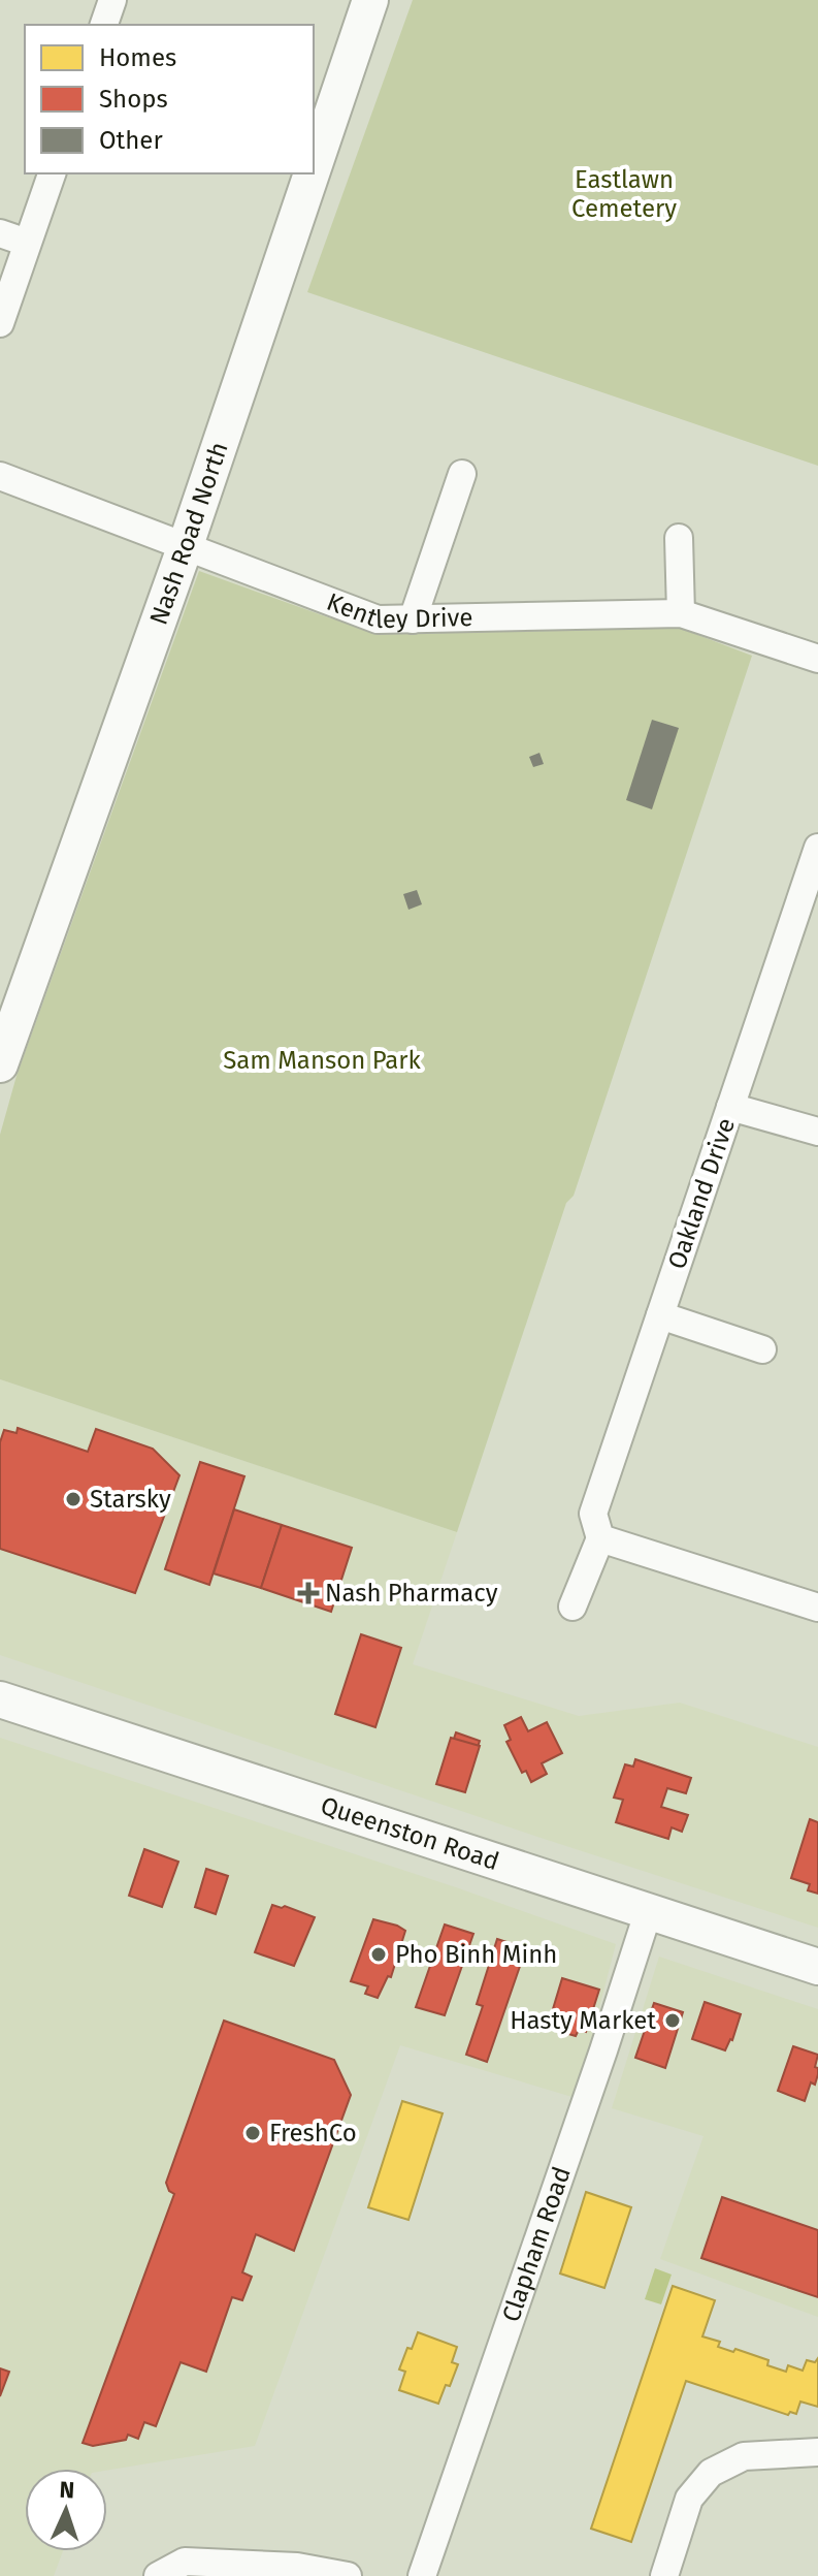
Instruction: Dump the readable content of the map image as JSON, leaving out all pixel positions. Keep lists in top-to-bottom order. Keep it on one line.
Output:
{"streets":{"main road":["Nash Road North","Queenston Road"],"street":["Kentley Drive","Oakland Drive","Clapham Road"]},"crossings":[["Nash Road North","Kentley Drive"],["Queenston Road","Clapham Road"]],"parks":["Eastlawn Cemetery","Sam Manson Park"],"places":{"other":["Starsky","Pho Binh Minh","Hasty Market","FreshCo"],"health":["Nash Pharmacy"]},"legend":["Homes","Shops","Other"],"north":"top"}
